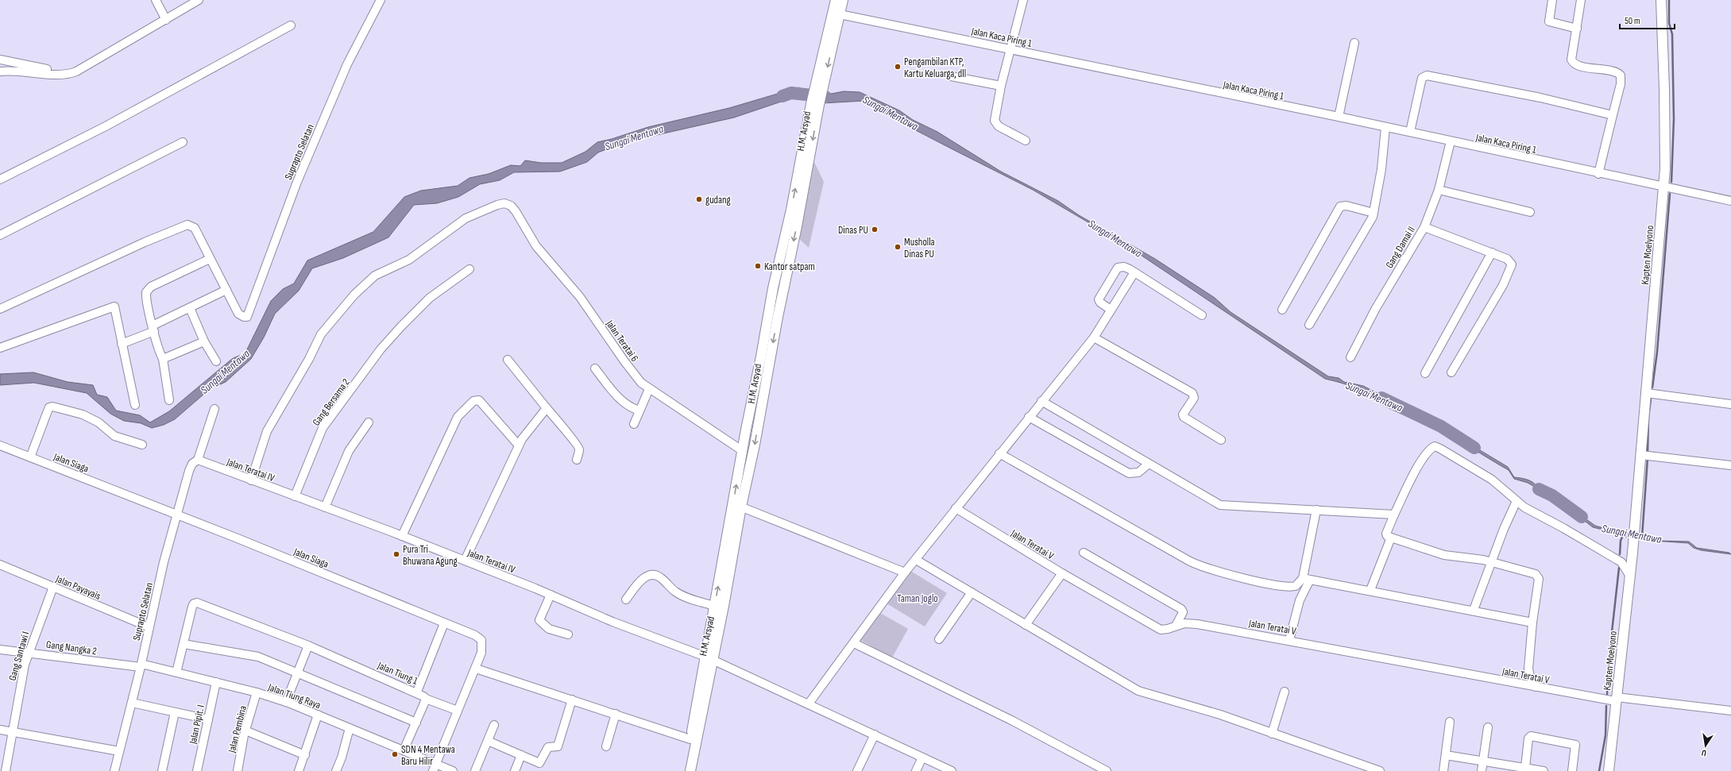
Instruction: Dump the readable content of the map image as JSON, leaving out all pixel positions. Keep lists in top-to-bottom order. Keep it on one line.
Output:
{"streets":{"street":["Jalan Kaca Piring 1","H.M. Arsyad","Suprapto Selatan","Gang Damai II","Kapten Moelyono","Jalan Teratai 6","Gang Bersama 2","Jalan Siaga","Jalan Teratai IV","Jalan Teratai V","Jalan Payayais","Gang Nangka 2","Gang Santawi I","Jalan Tiung 1","Jalan Tiung Raya","Jalan Pipit. I","Jalan Pembina"]},"crossings":[["Jalan Kaca Piring 1","H.M. Arsyad"],["Jalan Kaca Piring 1","Gang Damai II"],["Jalan Kaca Piring 1","Kapten Moelyono"],["H.M. Arsyad","Jalan Teratai 6"],["H.M. Arsyad","Jalan Teratai IV"],["Suprapto Selatan","Jalan Siaga"],["Suprapto Selatan","Jalan Teratai IV"],["Suprapto Selatan","Jalan Payayais"],["Suprapto Selatan","Gang Nangka 2"],["Suprapto Selatan","Jalan Tiung Raya"],["Kapten Moelyono","Jalan Teratai V"],["Jalan Teratai 6","Jalan Teratai IV"],["Gang Bersama 2","Jalan Teratai IV"],["Jalan Siaga","Jalan Tiung 1"],["Jalan Siaga","Jalan Tiung Raya"],["Jalan Payayais","Gang Santawi I"],["Gang Nangka 2","Gang Santawi I"],["Gang Nangka 2","Jalan Tiung Raya"],["Jalan Tiung Raya","Jalan Pipit. I"],["Jalan Tiung Raya","Jalan Pembina"]],"water":["Sungai Mentawa"],"parks":["Taman Joglo"],"places":["Pengambilan KTP, Kartu Keluarga, dll","gudang","Dinas PU","Musholla Dinas PU","Kantor satpam","Pura Tri Bhuwana Agung","SDN 4 Mentawa Baru Hilir"],"scale_bar":"50 m","north":"bottom"}
